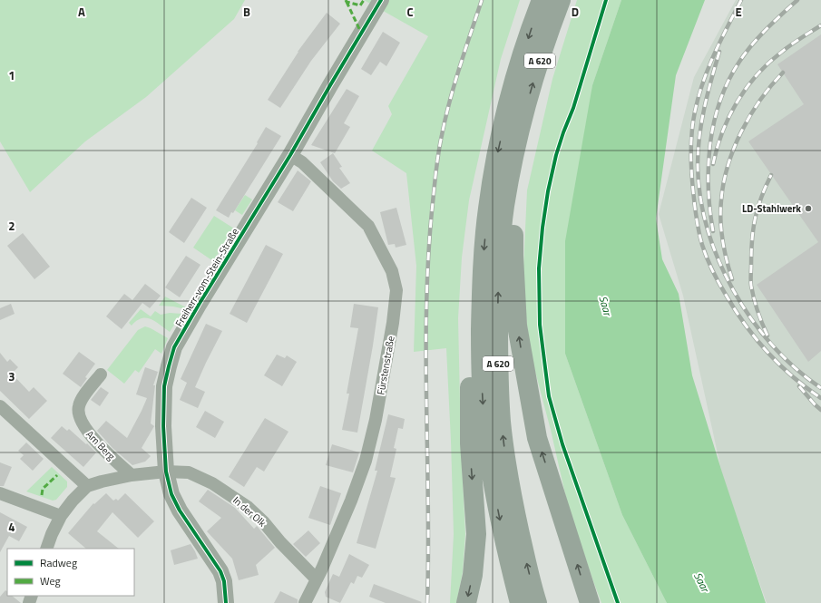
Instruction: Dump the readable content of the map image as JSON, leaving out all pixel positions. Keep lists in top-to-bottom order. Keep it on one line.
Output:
{"streets":{"highway":["A 620"],"street":["Freiherr-vom-Stein-Straße","Fürstenstraße","Am Berg","In der Olk"]},"crossings":[["Freiherr-vom-Stein-Straße","Fürstenstraße"],["Freiherr-vom-Stein-Straße","In der Olk"],["Fürstenstraße","In der Olk"],["Am Berg","In der Olk"]],"water":["Saar"],"places":["LD-Stahlwerk"],"legend":["Radweg","Weg"],"grid":{"columns":["A","B","C","D","E"],"rows":["1","2","3","4"]}}
